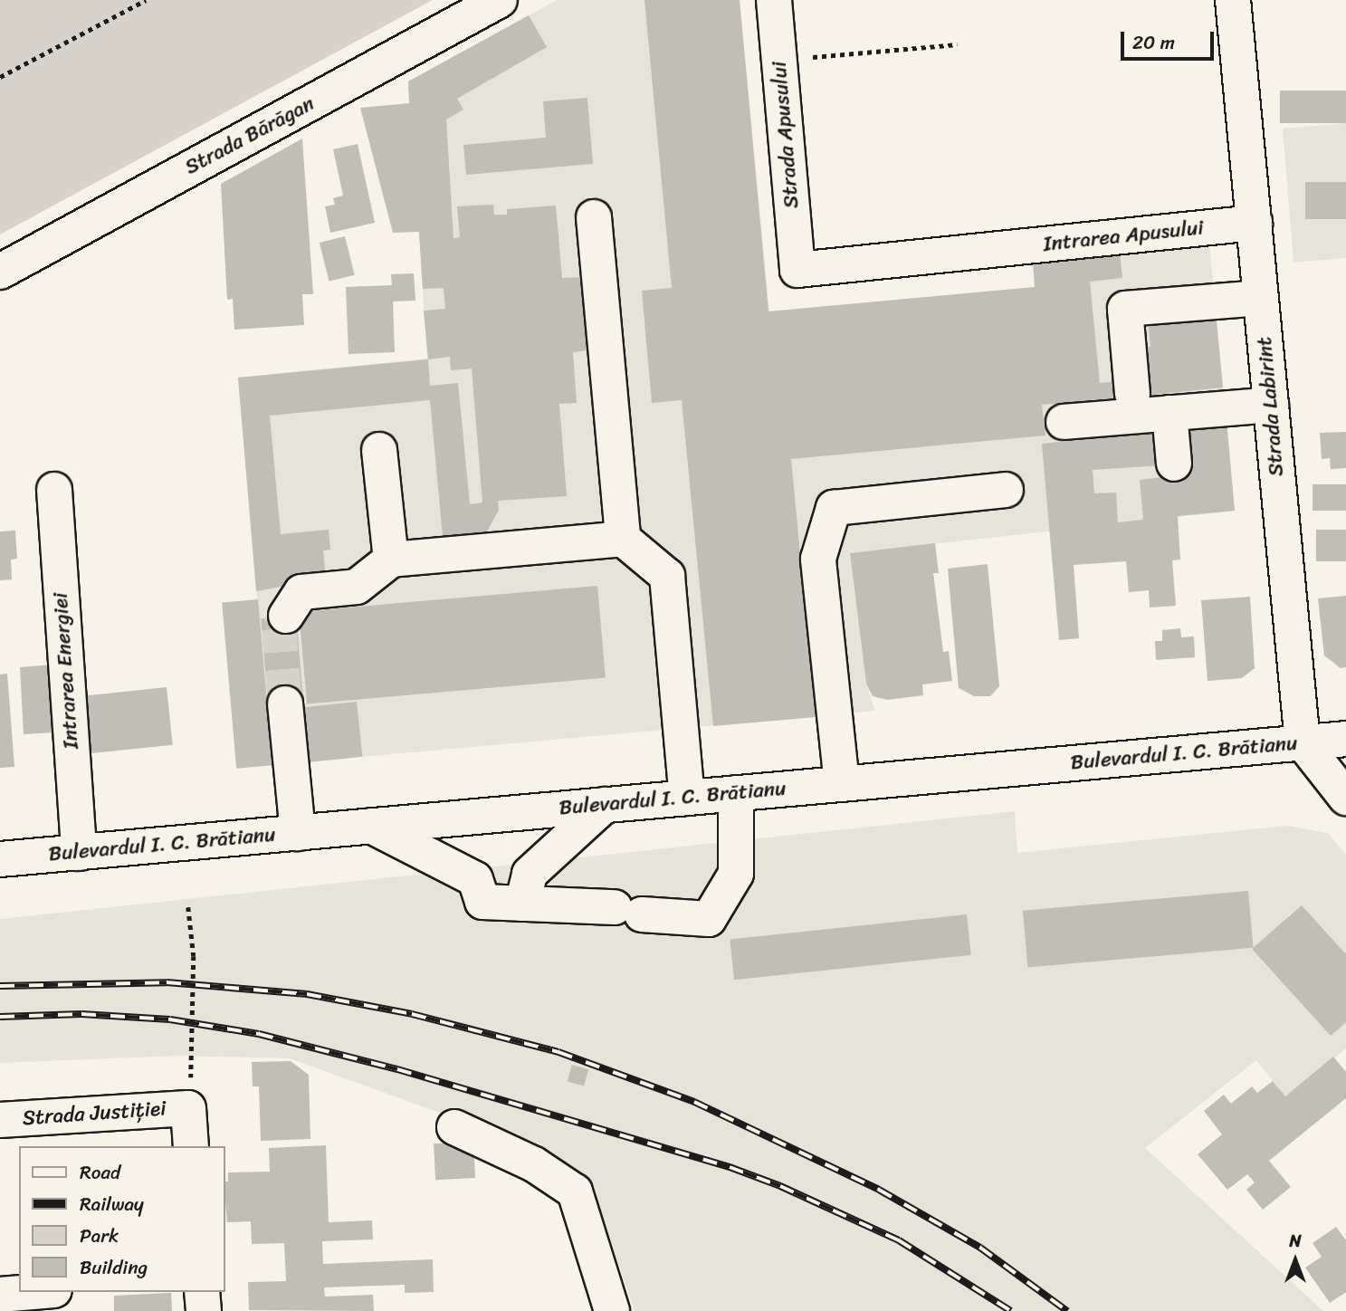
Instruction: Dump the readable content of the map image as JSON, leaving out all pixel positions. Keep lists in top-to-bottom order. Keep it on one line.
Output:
{"streets":{"street":["Strada Apusului","Strada Bărăgan","Intrarea Apusului","Strada Labirint","Intrarea Energiei","Bulevardul I. C. Brătianu","Strada Justiției"]},"crossings":[["Strada Apusului","Intrarea Apusului"],["Intrarea Apusului","Strada Labirint"],["Strada Labirint","Bulevardul I. C. Brătianu"],["Intrarea Energiei","Bulevardul I. C. Brătianu"]],"legend":["Road","Railway","Park","Building"],"scale_bar":"20 m","north":"top"}
